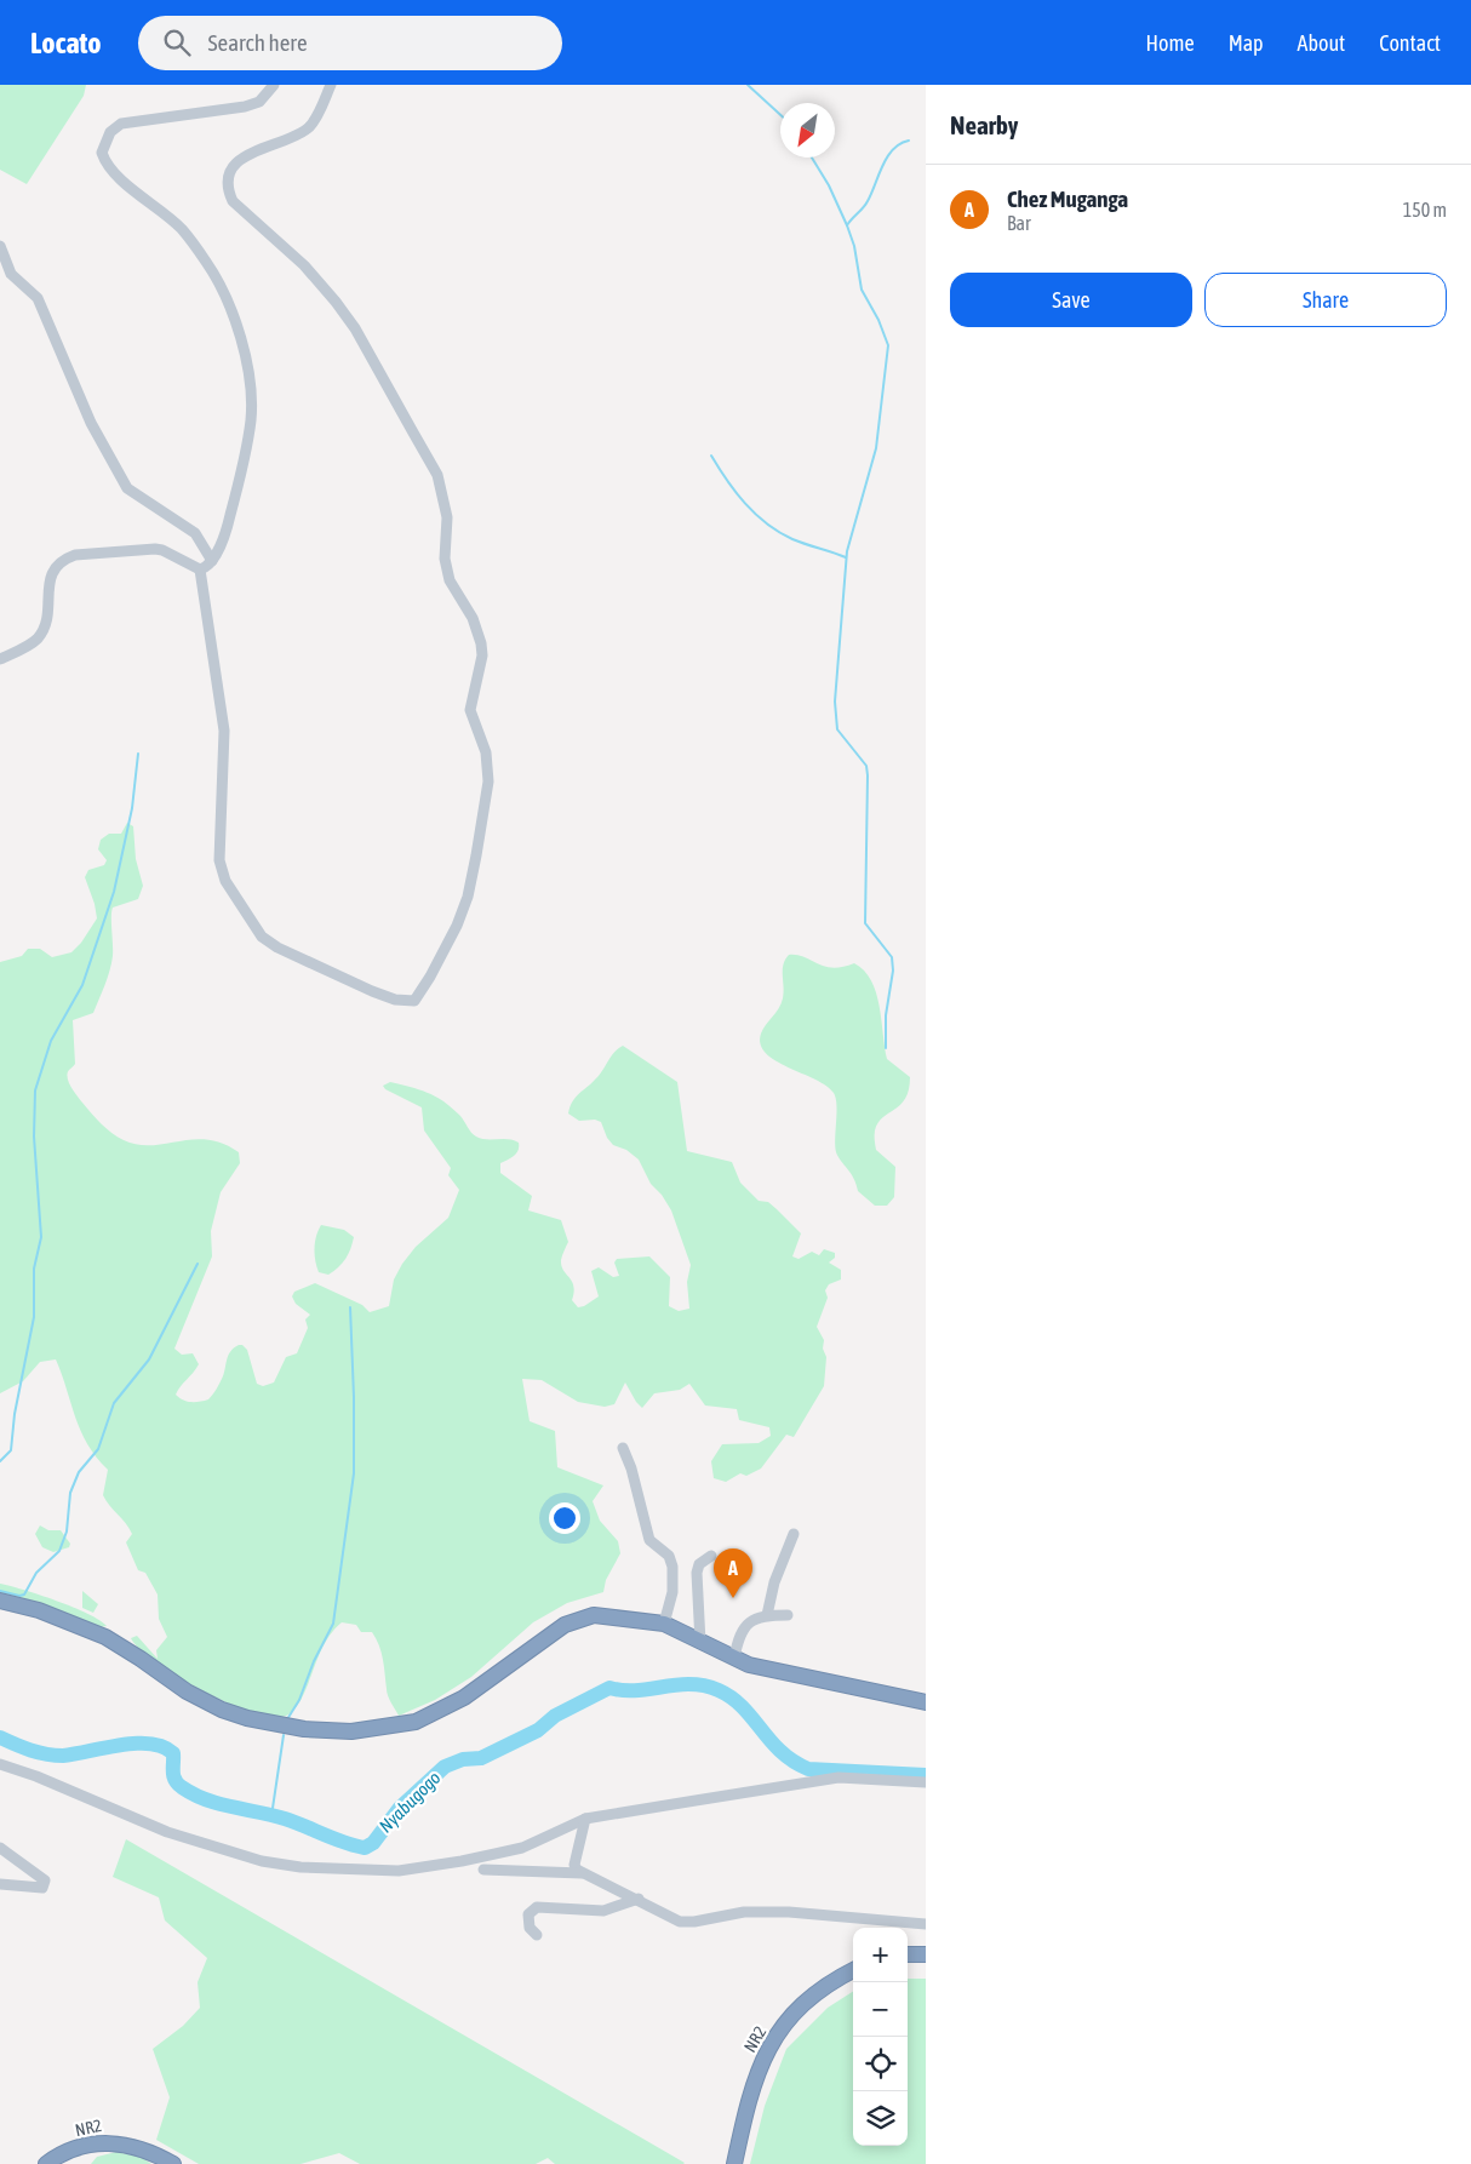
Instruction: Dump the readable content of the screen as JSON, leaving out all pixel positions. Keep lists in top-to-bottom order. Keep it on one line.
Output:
{"streets":{"highway":["NR2"]},"water":["Nyabugogo"],"north":"bottom left","page":{"header":"Locato","search":"Search here","nav":["Home","Map","About","Contact"],"heading":"Nearby","list":[{"mark":"A","name":"Chez Muganga","note":"Bar","value":"150 m"}],"buttons":["Save","Share"],"pins":"A","map_buttons":["+","−"]}}
